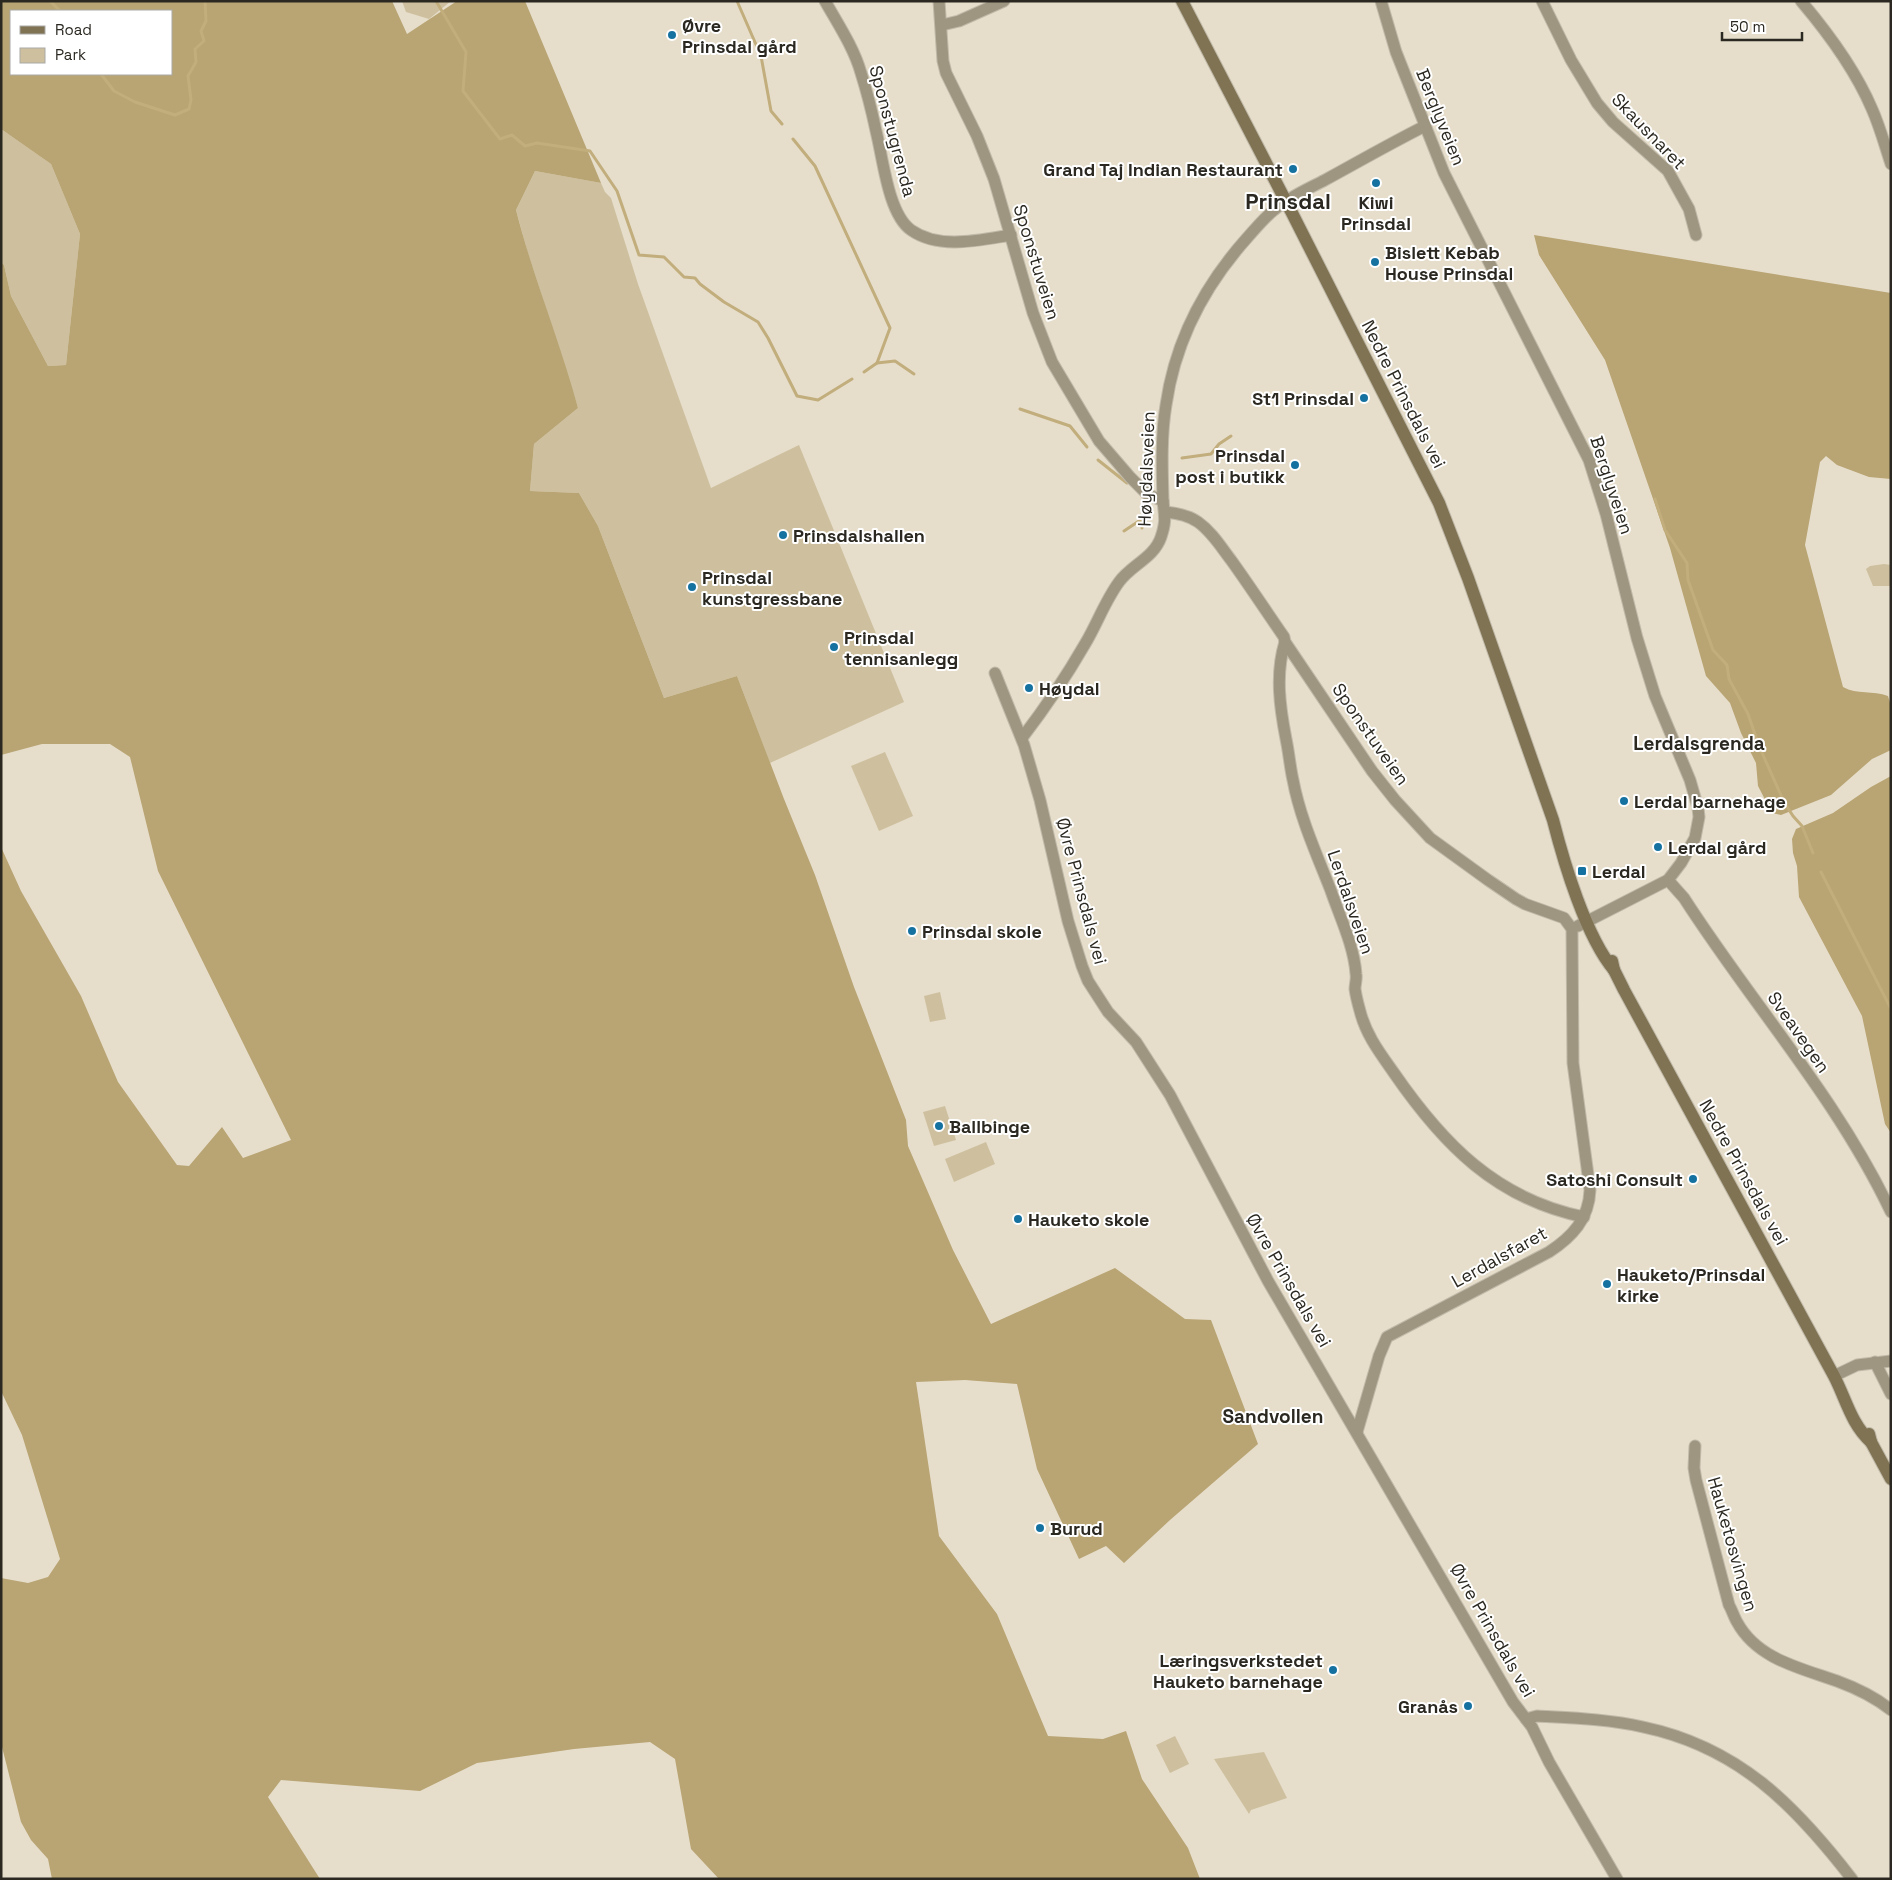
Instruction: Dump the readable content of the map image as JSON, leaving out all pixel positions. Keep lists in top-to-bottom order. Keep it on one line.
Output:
{"streets":{"main road":["Nedre Prinsdals vei"],"street":["Berglyveien","Sponstugrenda","Skausnaret","Sponstuveien","Høydalsveien","Øvre Prinsdals vei","Lerdalsveien","Sveavegen","Lerdalsfaret","Hauketosvingen"]},"crossings":[["Berglyveien","Nedre Prinsdals vei"],["Berglyveien","Høydalsveien"],["Berglyveien","Sveavegen"],["Sponstugrenda","Sponstuveien"],["Sponstuveien","Høydalsveien"],["Sponstuveien","Lerdalsveien"],["Sponstuveien","Lerdalsfaret"],["Nedre Prinsdals vei","Høydalsveien"],["Høydalsveien","Øvre Prinsdals vei"],["Øvre Prinsdals vei","Lerdalsfaret"],["Lerdalsveien","Lerdalsfaret"]],"districts":["Prinsdal","Lerdalsgrenda","Sandvollen"],"places":{"other":["Øvre Prinsdal gård","Grand Taj Indian Restaurant","Kiwi Prinsdal","Bislett Kebab House Prinsdal","St1 Prinsdal","Prinsdal post i butikk","Prinsdalshallen","Prinsdal kunstgressbane","Prinsdal tennisanlegg","Høydal","Lerdal barnehage","Lerdal gård","Prinsdal skole","Ballbinge","Satoshi Consult","Hauketo skole","Hauketo/Prinsdal kirke","Burud","Læringsverkstedet Hauketo barnehage","Granås"],"transit":["Lerdal"]},"legend":["Road","Park"],"scale_bar":"50 m"}
